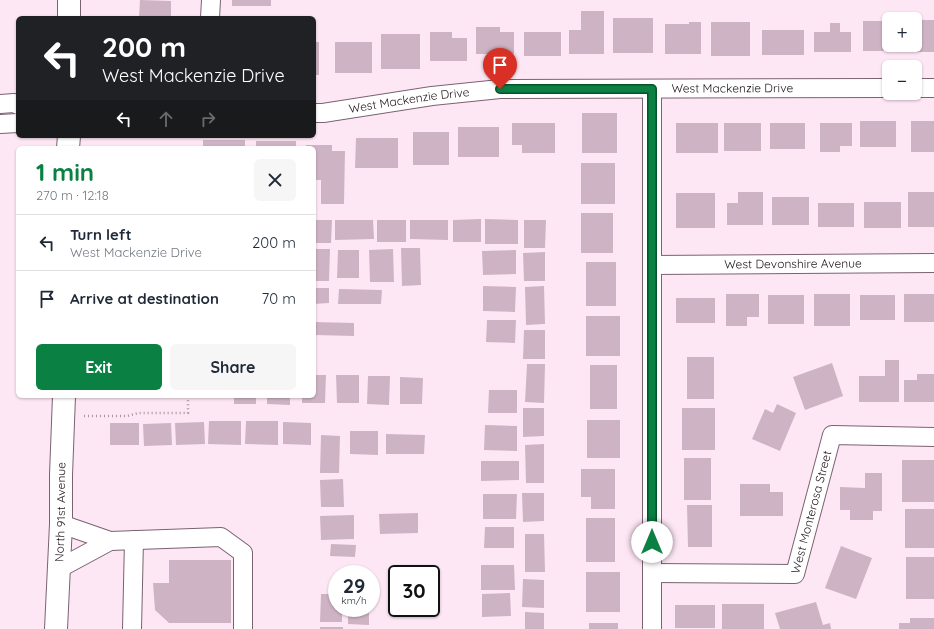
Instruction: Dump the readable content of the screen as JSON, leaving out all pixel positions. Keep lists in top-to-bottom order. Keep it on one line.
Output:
{"streets":{"main road":["North 91st Avenue"],"street":["West Mackenzie Drive","West Devonshire Avenue","West Monterosa Street"]},"page":{"map_buttons":["+","−"],"turn":["200 m","West Mackenzie Drive"],"heading":["1 min","270 m · 12:18"],"list":[{"name":"Turn left","note":"West Mackenzie Drive","value":"200 m"},{"name":"Arrive at destination","value":"70 m"}],"buttons":["Exit","Share"],"speed":"29 km/h","limit":"30"}}
